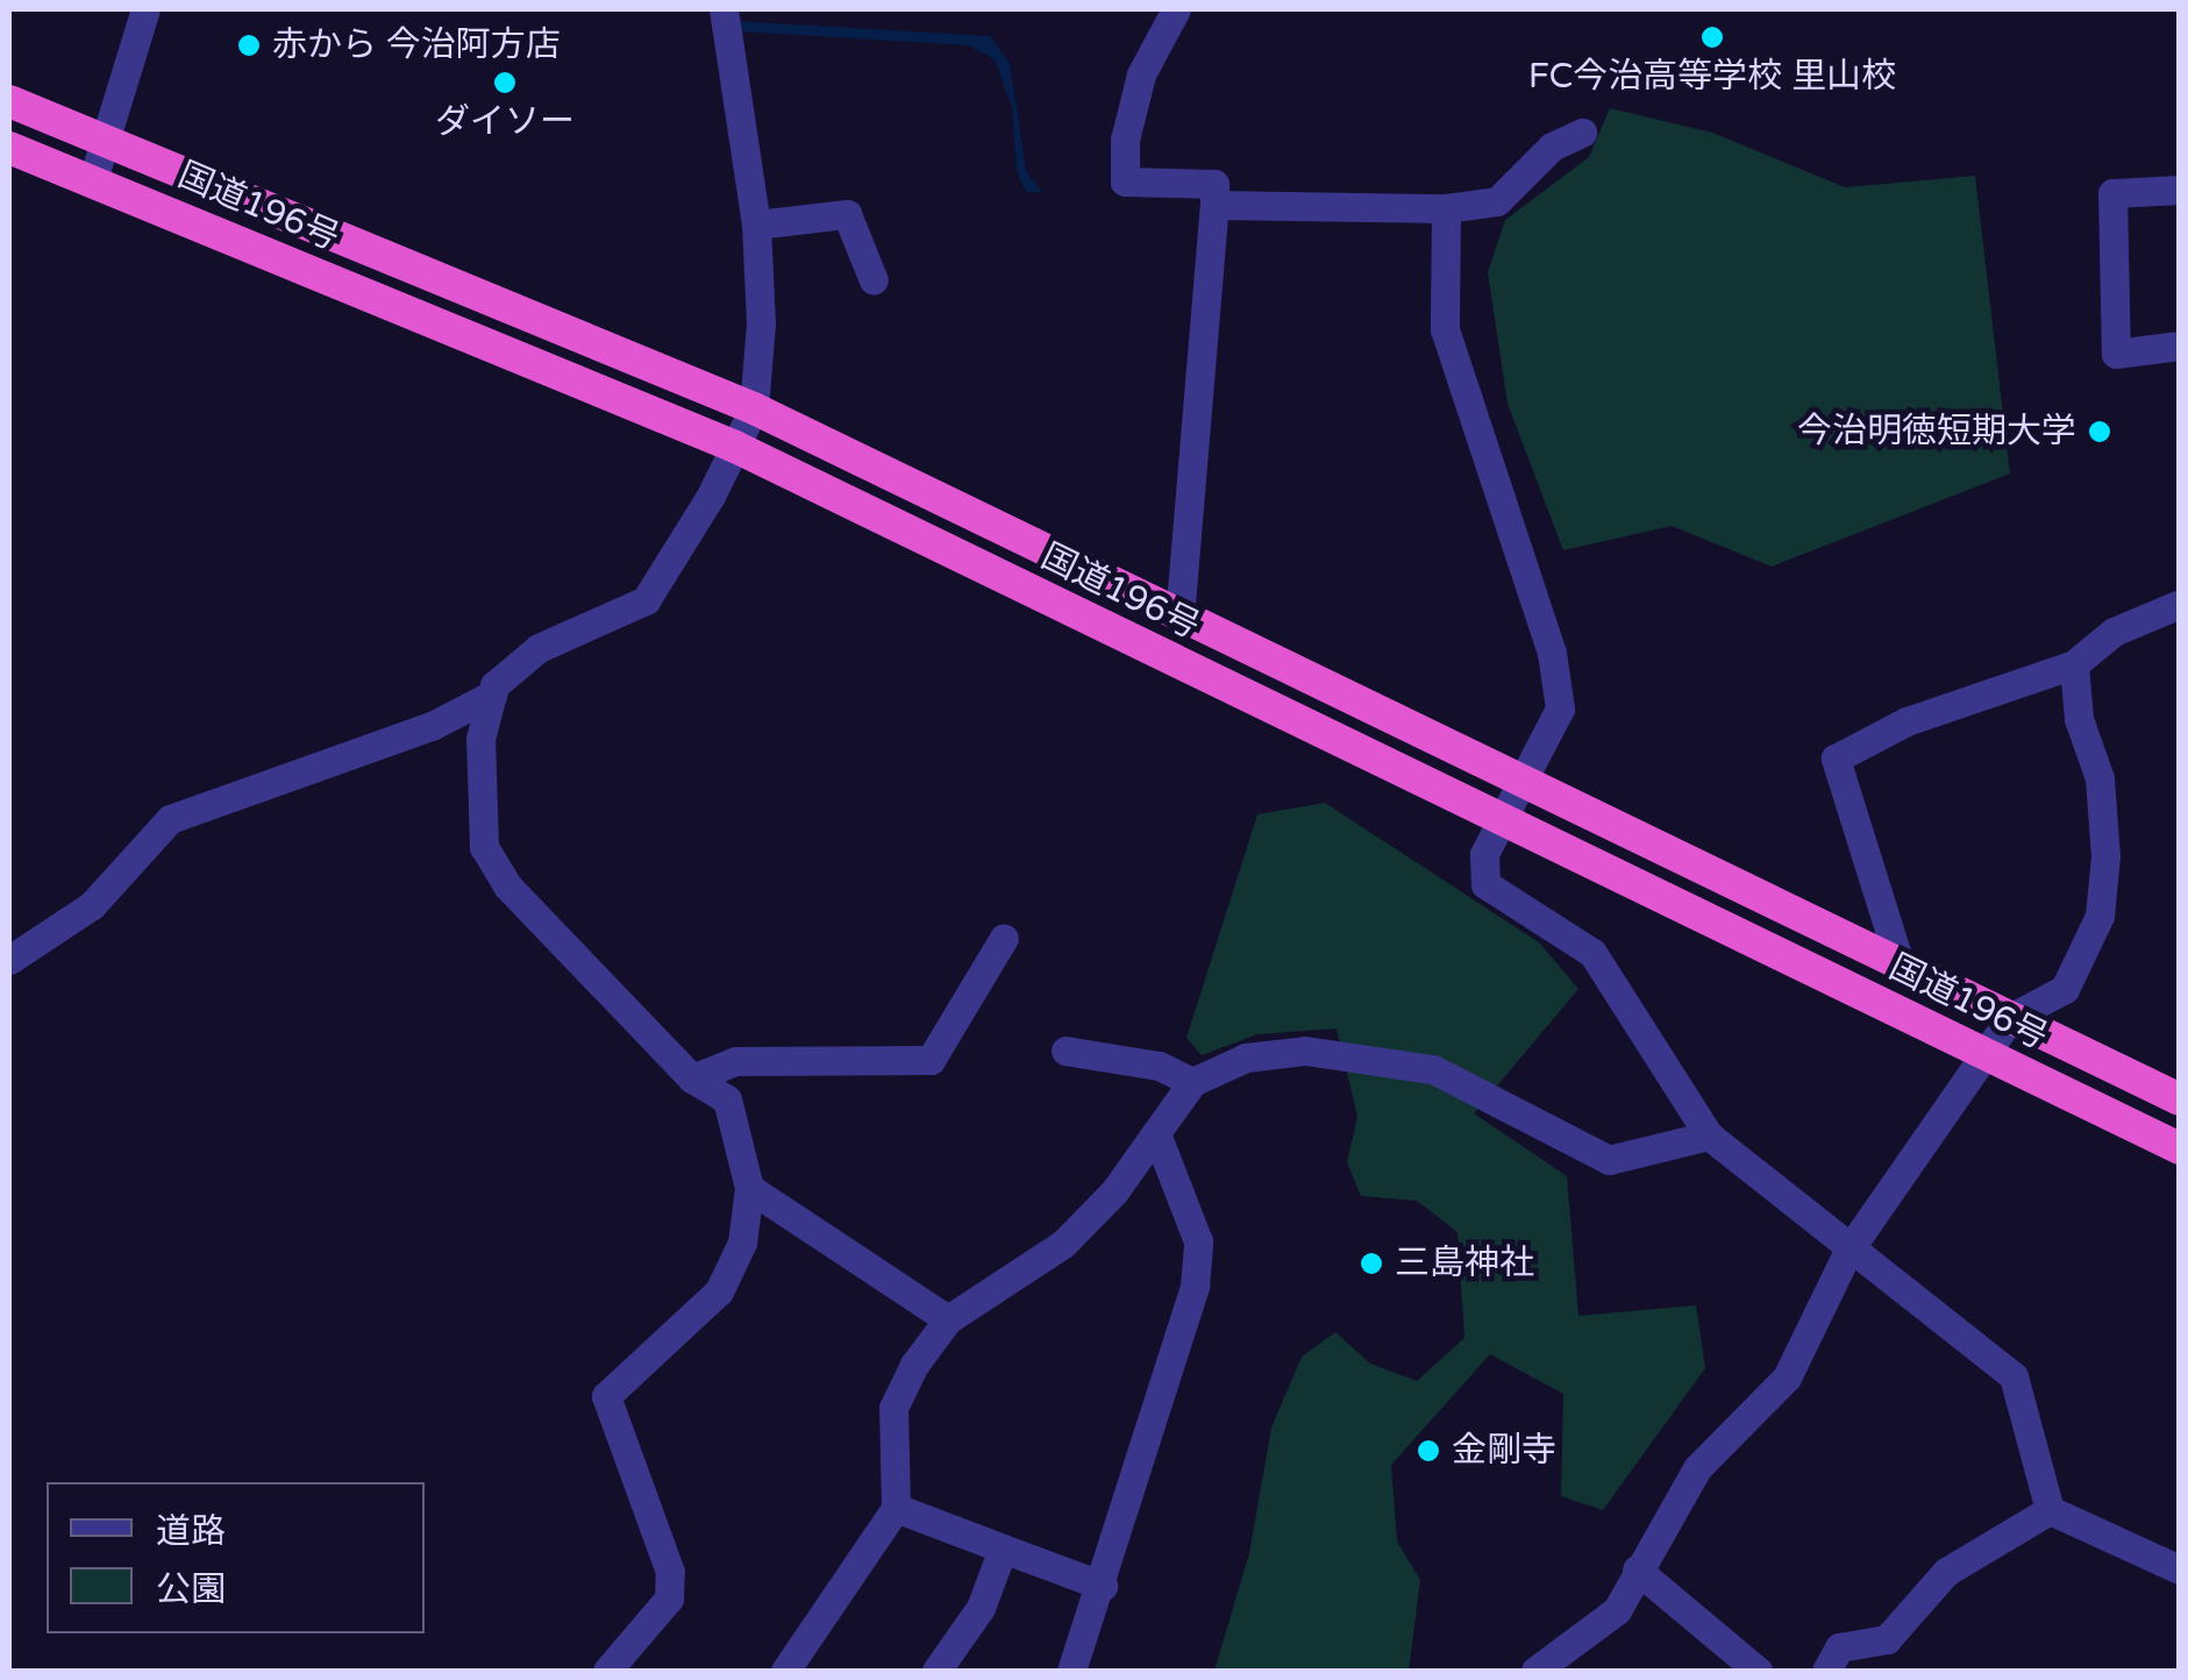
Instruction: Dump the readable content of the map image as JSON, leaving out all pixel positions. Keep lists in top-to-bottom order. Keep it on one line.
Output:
{"streets":{"highway":["国道196号"]},"places":["FC今治高等学校 里山校","赤から 今治阿方店","ダイソー","今治明徳短期大学","三島神社","金剛寺"],"legend":["道路","公園"]}
